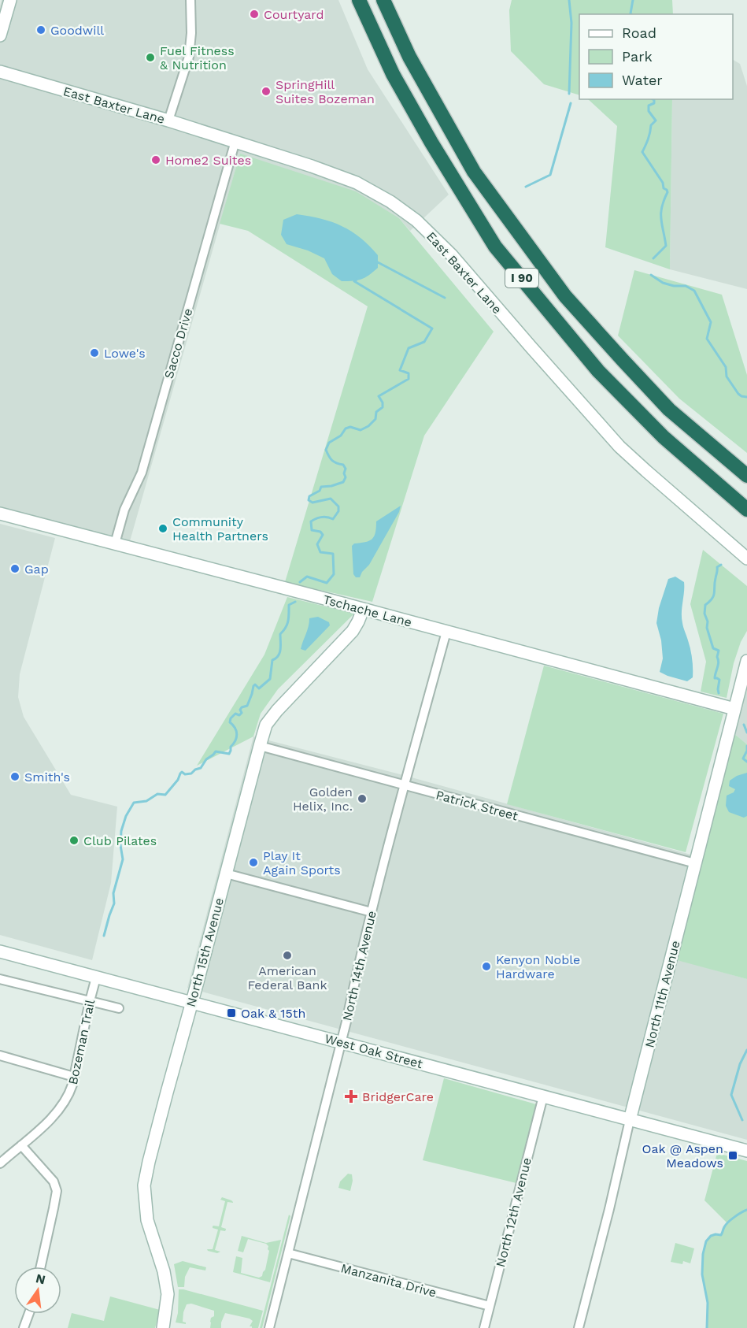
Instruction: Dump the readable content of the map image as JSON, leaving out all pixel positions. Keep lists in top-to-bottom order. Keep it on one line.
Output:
{"streets":{"highway":["I 90"],"street":["East Baxter Lane","Sacco Drive","Tschache Lane","Patrick Street","North 15th Avenue","North 14th Avenue","North 11th Avenue","Bozeman Trail","West Oak Street","North 12th Avenue","Manzanita Drive"]},"crossings":[["East Baxter Lane","Sacco Drive"],["Sacco Drive","Tschache Lane"],["Tschache Lane","North 15th Avenue"],["Tschache Lane","North 14th Avenue"],["Tschache Lane","North 11th Avenue"],["Patrick Street","North 15th Avenue"],["Patrick Street","North 14th Avenue"],["Patrick Street","North 11th Avenue"],["North 15th Avenue","West Oak Street"],["North 14th Avenue","West Oak Street"],["North 14th Avenue","Manzanita Drive"],["North 11th Avenue","West Oak Street"],["Bozeman Trail","West Oak Street"],["West Oak Street","North 12th Avenue"],["North 12th Avenue","Manzanita Drive"]],"places":{"other":["Courtyard","Goodwill","Fuel Fitness & Nutrition","SpringHill Suites Bozeman","Home2 Suites","Lowe's","Community Health Partners","Gap","Smith's","Golden Helix, Inc.","Club Pilates","Play It Again Sports","American Federal Bank","Kenyon Noble Hardware"],"transit":["Oak & 15th","Oak @ Aspen Meadows"],"health":["BridgerCare"]},"legend":["Road","Park","Water"],"north":"top"}
